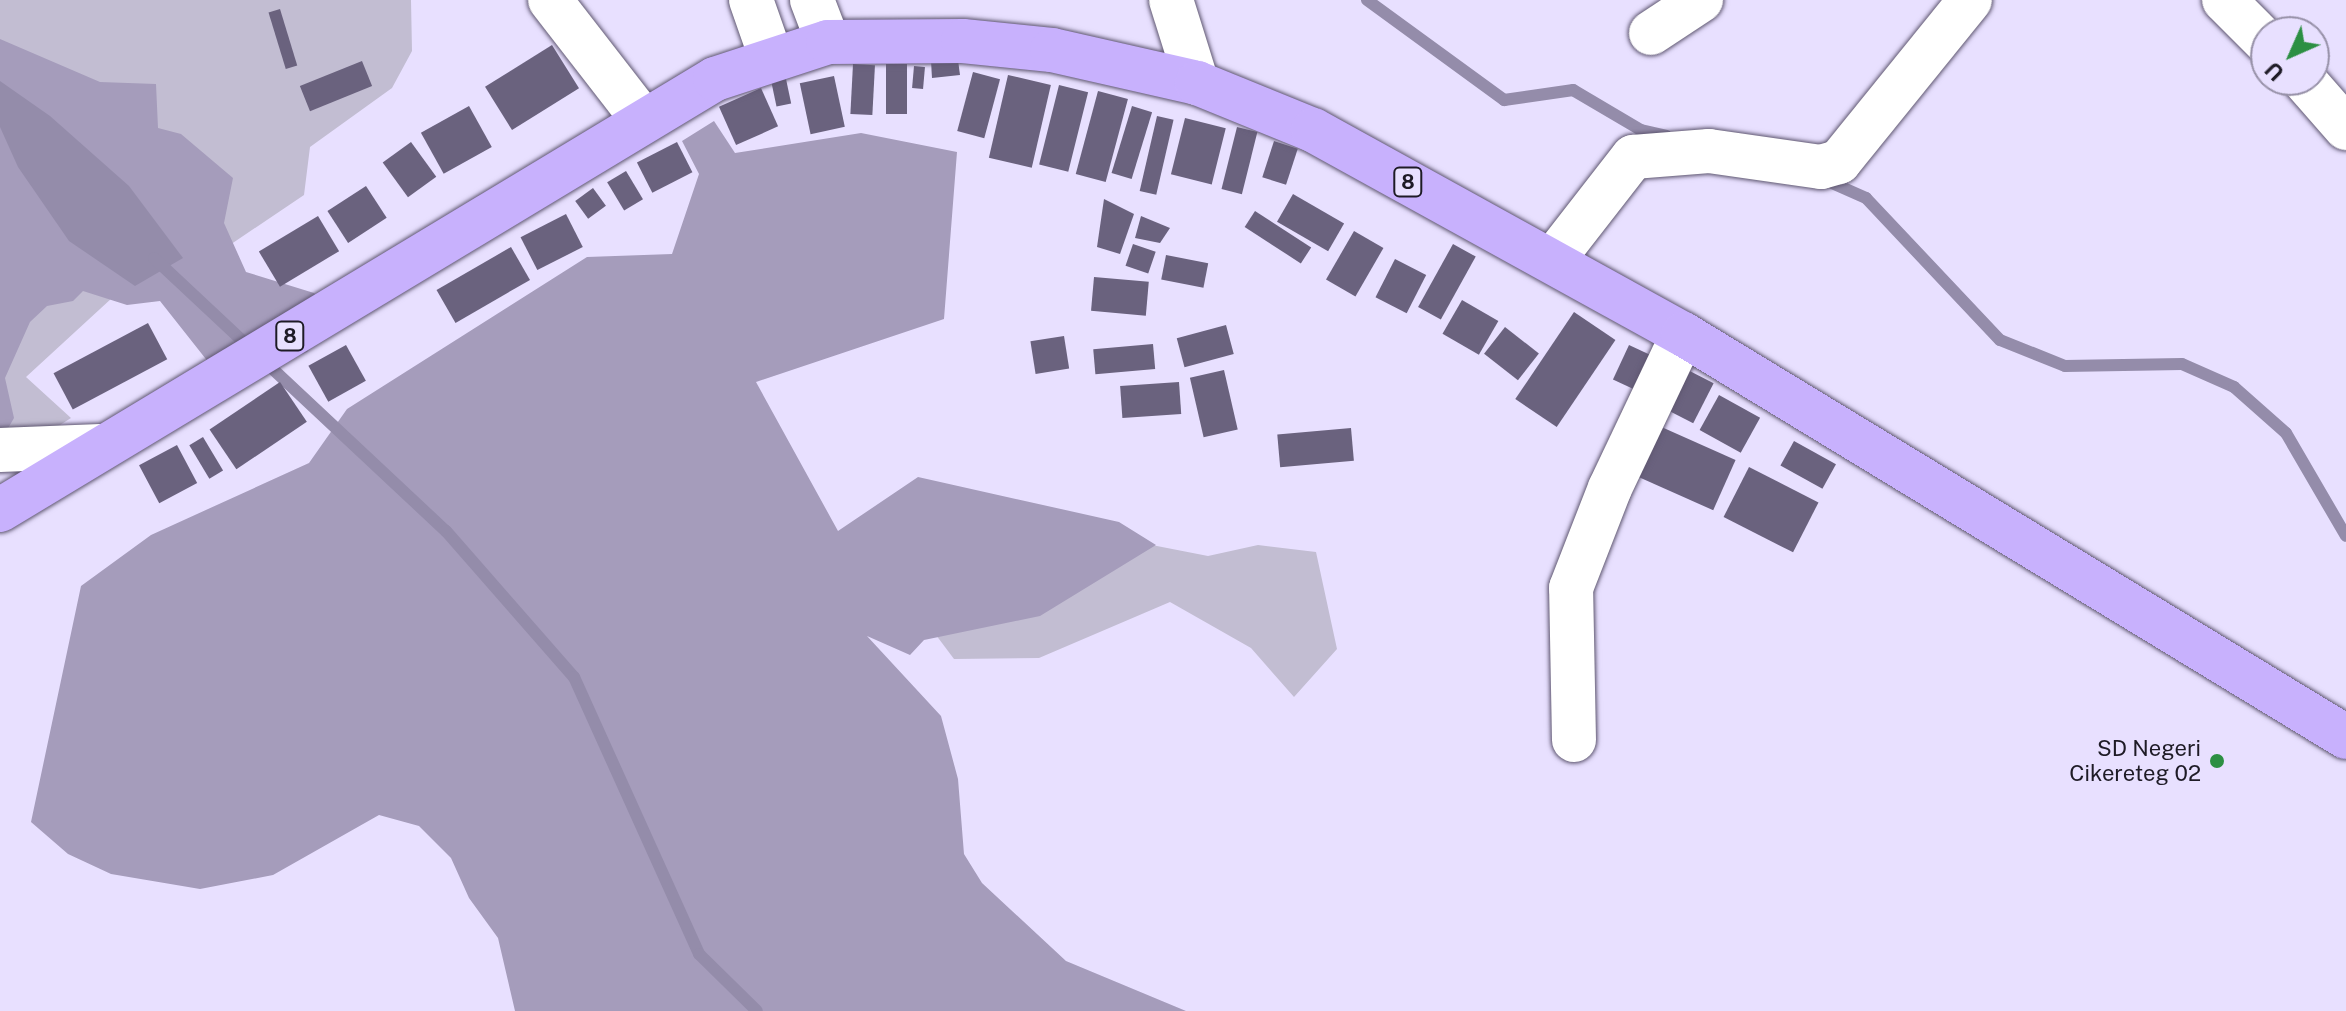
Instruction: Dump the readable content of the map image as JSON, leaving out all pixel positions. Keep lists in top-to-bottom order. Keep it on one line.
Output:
{"streets":{"highway":["8"]},"places":["SD Negeri Cikereteg 02"],"north":"bottom left"}
